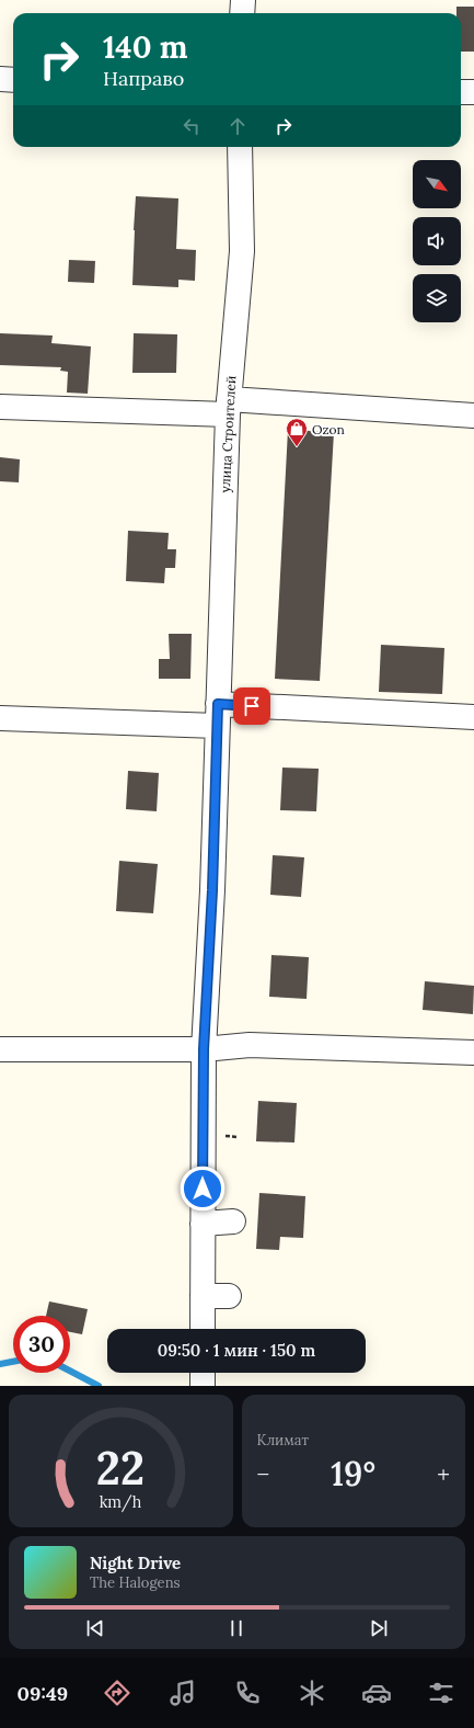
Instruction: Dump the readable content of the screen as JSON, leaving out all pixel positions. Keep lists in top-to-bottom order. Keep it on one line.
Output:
{"streets":{"street":["улица Строителей"]},"places":{"shop":["Ozon"]},"north":"bottom right","page":{"turn":["140 m","Направо"],"limit":"30","trip":"09:50 · 1 мин · 150 m","tile":"Климат","heat":["−","19°","+"],"song":["Night Drive","The Halogens"],"tabs":"09:49","gauge":["22","km/h"]}}
